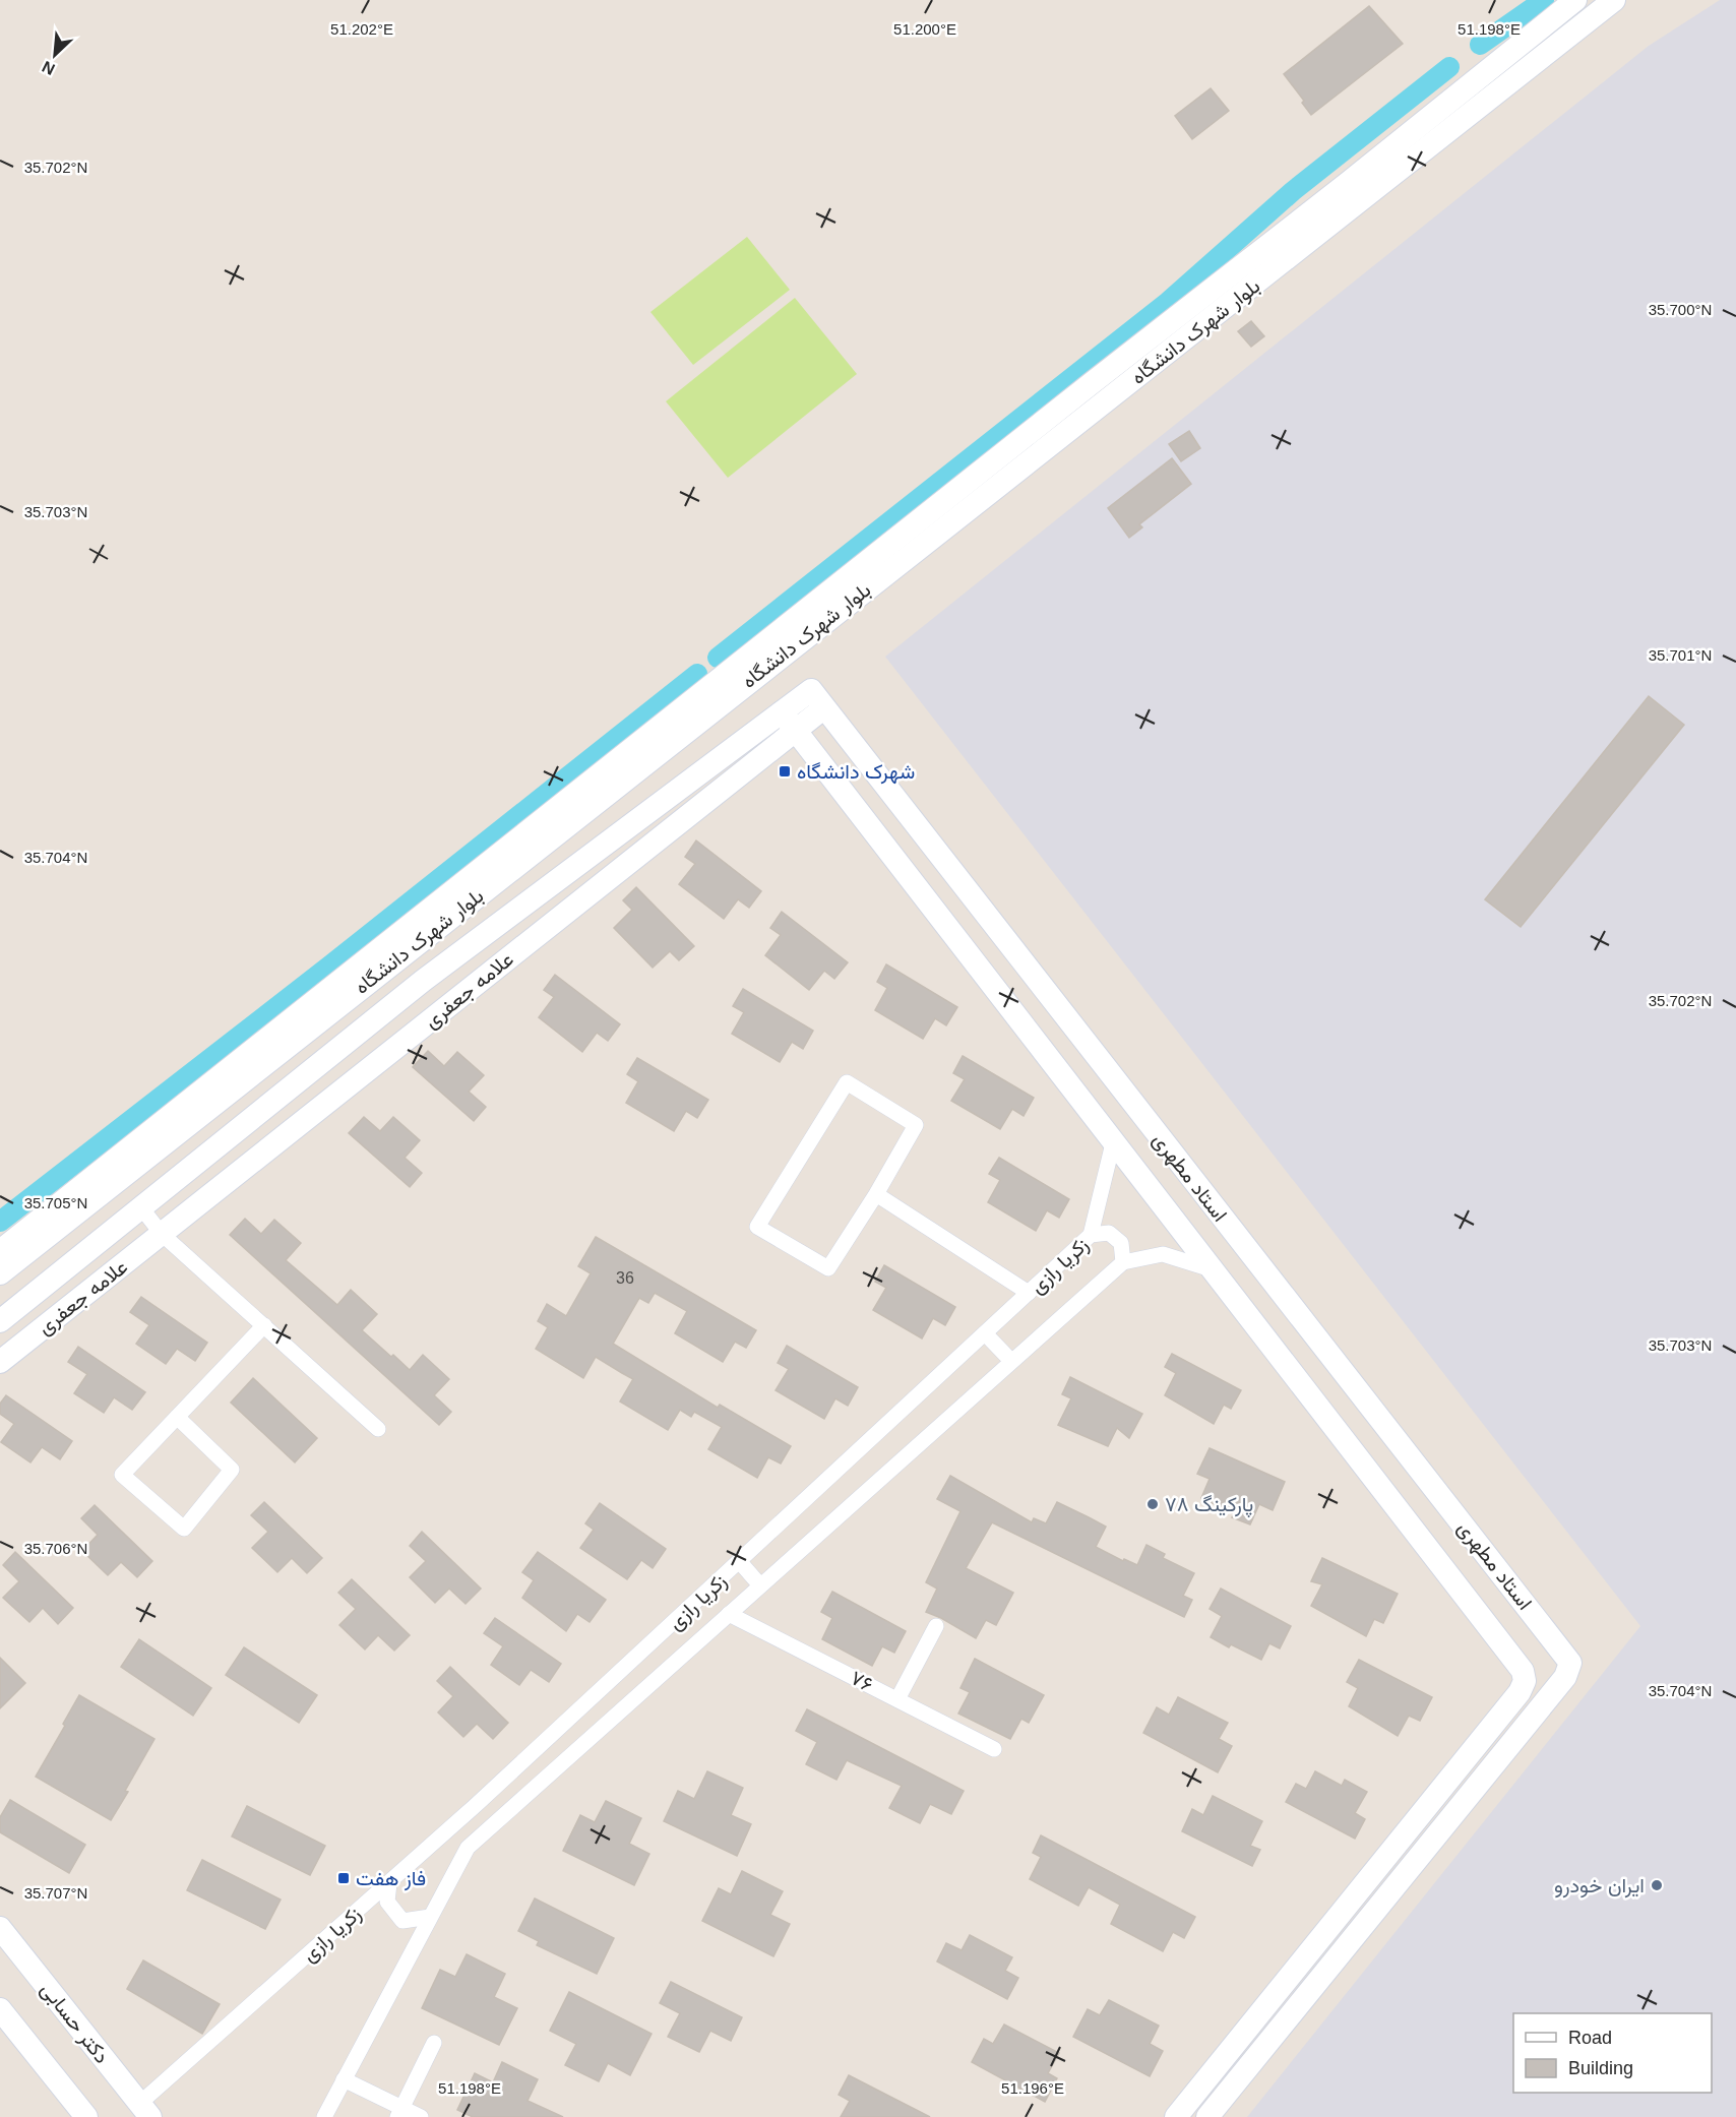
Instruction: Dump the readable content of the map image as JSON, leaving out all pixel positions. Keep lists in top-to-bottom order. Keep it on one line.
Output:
{"streets":{"street":["بلوار شهرک دانشگاه","علامه جعفری","استاد مطهری","زکریا رازی","۷۶","دکتر حسابی"]},"crossings":[["علامه جعفری","استاد مطهری"],["زکریا رازی","۷۶"],["زکریا رازی","دکتر حسابی"]],"places":{"transit":["شهرک دانشگاه","فاز هفت"],"other":["پارکینگ ۷۸","ایران خودرو"]},"house_numbers":["36"],"legend":["Road","Building"],"north":"bottom left","coordinates":["51.202°E","51.200°E","51.198°E","35.702°N","35.700°N","35.703°N","35.701°N","35.704°N","35.705°N","35.706°N","35.707°N","51.196°E"]}
